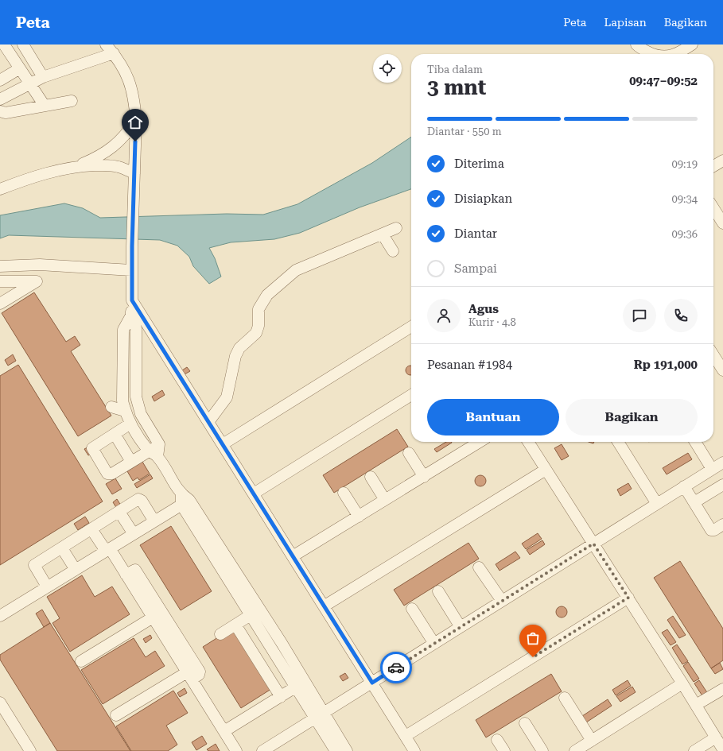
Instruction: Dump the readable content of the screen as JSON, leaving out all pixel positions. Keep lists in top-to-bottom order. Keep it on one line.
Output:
{"page":{"header":"Peta","nav":["Peta","Lapisan","Bagikan"],"heading":["3 mnt","Tiba dalam","09:47–09:52"],"panel":["Agus","Kurir · 4.8","Pesanan #1984","Rp 191,000"],"bar":"Diantar · 550 m","list":[["Diterima","09:19"],["Disiapkan","09:34"],["Diantar","09:36"],"Sampai"],"buttons":["Bantuan","Bagikan"]}}
